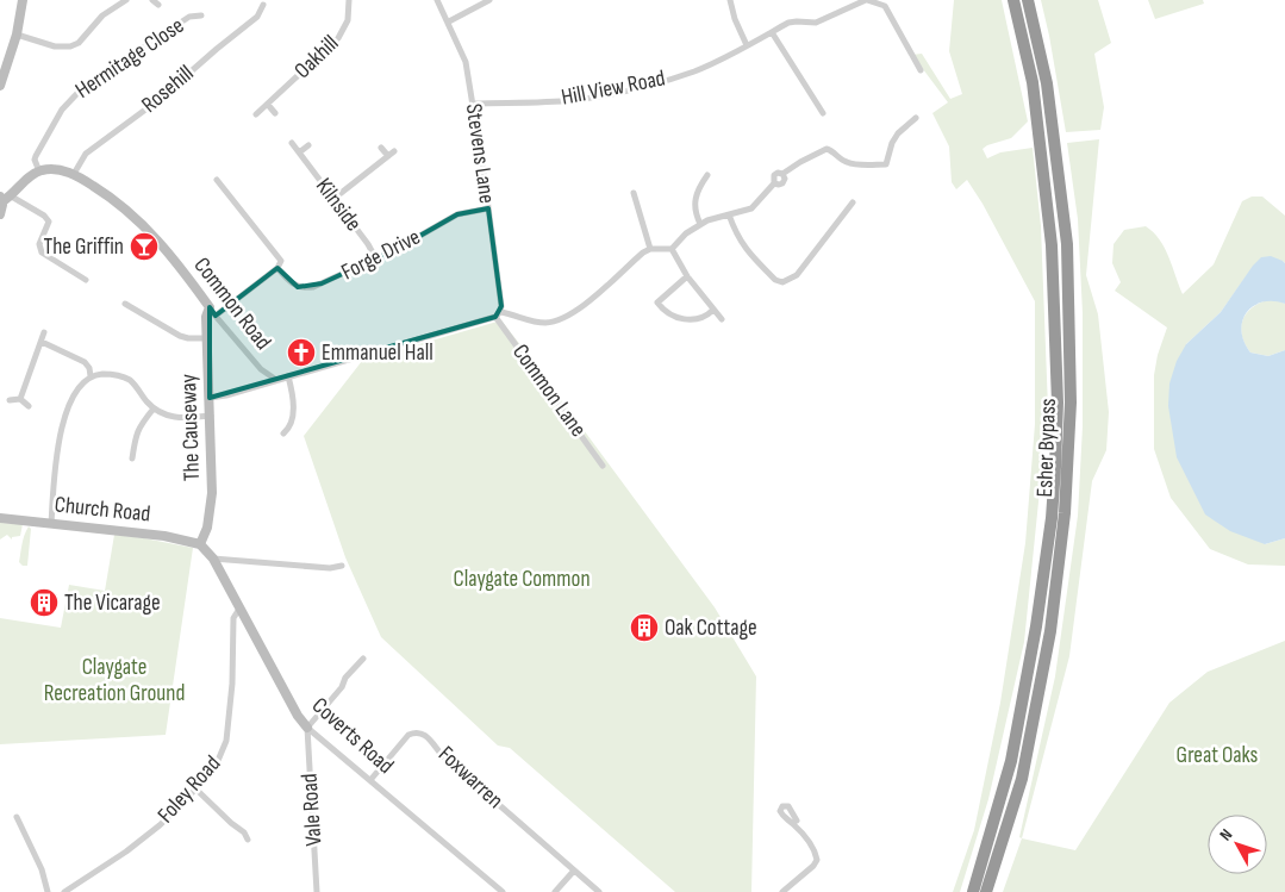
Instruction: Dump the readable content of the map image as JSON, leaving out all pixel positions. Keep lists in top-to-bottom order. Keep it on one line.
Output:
{"streets":{"highway":["Esher Bypass"],"street":["Oakhill","Hermitage Close","Hill View Road","Rosehill","Stevens Lane","Kilnside","Forge Drive","Common Road","Common Lane","The Causeway","Church Road","Coverts Road","Foxwarren","Foley Road","Vale Road"]},"crossings":[["Hermitage Close","Common Road"],["Hill View Road","Stevens Lane"],["Rosehill","Common Road"],["Stevens Lane","Forge Drive"],["Stevens Lane","Common Road"],["Stevens Lane","Common Lane"],["Kilnside","Forge Drive"],["Common Road","Common Lane"],["Common Road","The Causeway"],["The Causeway","Church Road"],["The Causeway","Coverts Road"],["Church Road","Coverts Road"],["Coverts Road","Foxwarren"],["Coverts Road","Foley Road"],["Coverts Road","Vale Road"]],"parks":["Claygate Common","Claygate Recreation Ground","Great Oaks"],"places":{"bar":["The Griffin"],"church":["Emmanuel Hall"],"building":["The Vicarage","Oak Cottage"]},"north":"top left"}
